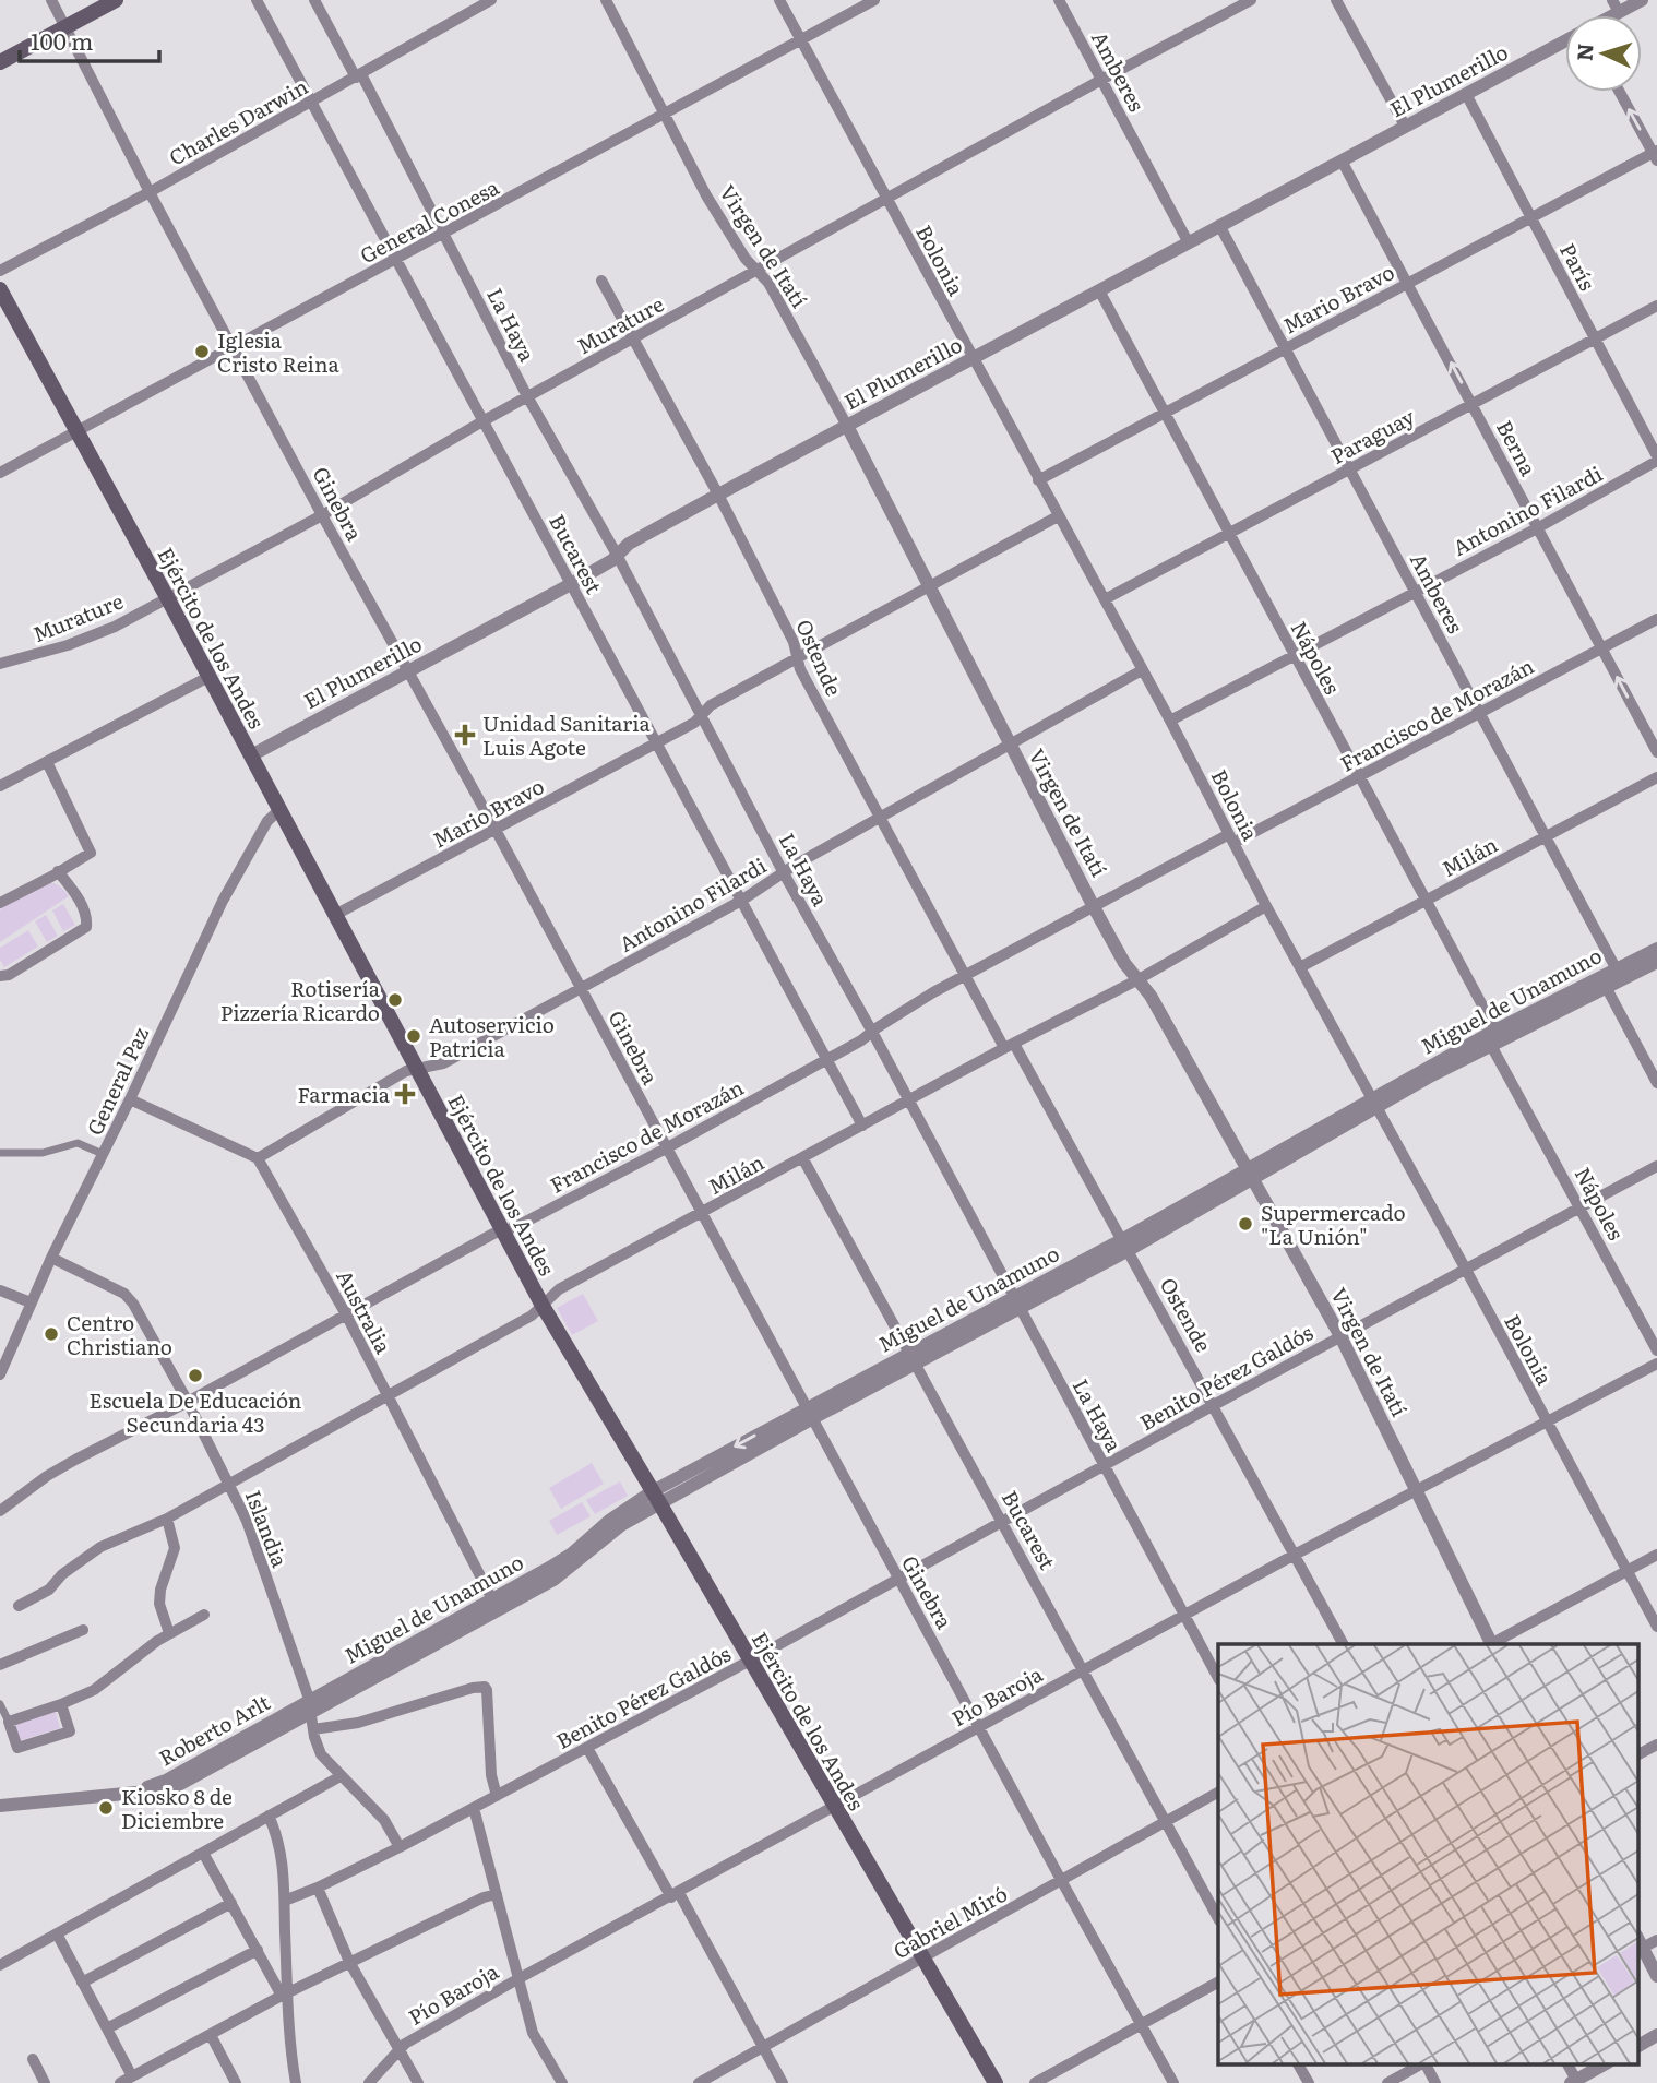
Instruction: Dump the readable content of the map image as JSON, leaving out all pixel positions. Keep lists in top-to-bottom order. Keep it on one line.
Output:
{"streets":{"main road":["Ejército de los Andes"],"street":["Amberes","El Plumerillo","Charles Darwin","General Conesa","Virgen de Itatí","Bolonia","París","Mario Bravo","La Haya","Murature","Paraguay","Berna","Ginebra","Antonino Filardi","Bucarest","Ostende","Nápoles","Francisco de Morazán","Milán","Miguel de Unamuno","General Paz","Australia","Benito Pérez Galdós","Islandia","Pío Baroja","Roberto Arlt","Gabriel Miró"]},"crossings":[["Amberes","El Plumerillo"],["Amberes","Mario Bravo"],["Amberes","Murature"],["Amberes","Paraguay"],["Amberes","Antonino Filardi"],["Amberes","Francisco de Morazán"],["Amberes","Milán"],["Amberes","Miguel de Unamuno"],["El Plumerillo","Virgen de Itatí"],["El Plumerillo","Bolonia"],["El Plumerillo","París"],["El Plumerillo","La Haya"],["El Plumerillo","Berna"],["El Plumerillo","Ginebra"],["El Plumerillo","Bucarest"],["El Plumerillo","Ejército de los Andes"],["El Plumerillo","Ostende"],["El Plumerillo","Nápoles"],["Charles Darwin","La Haya"],["Charles Darwin","Ginebra"],["Charles Darwin","Bucarest"],["General Conesa","Virgen de Itatí"],["General Conesa","Bolonia"],["General Conesa","La Haya"],["General Conesa","Ginebra"],["General Conesa","Bucarest"],["General Conesa","Ejército de los Andes"],["Virgen de Itatí","Mario Bravo"],["Virgen de Itatí","Murature"],["Virgen de Itatí","Antonino Filardi"],["Virgen de Itatí","Francisco de Morazán"],["Virgen de Itatí","Milán"],["Virgen de Itatí","Miguel de Unamuno"],["Virgen de Itatí","Benito Pérez Galdós"],["Virgen de Itatí","Pío Baroja"],["Bolonia","Mario Bravo"],["Bolonia","Murature"],["Bolonia","Paraguay"],["Bolonia","Antonino Filardi"],["Bolonia","Francisco de Morazán"],["Bolonia","Milán"],["Bolonia","Miguel de Unamuno"],["Bolonia","Benito Pérez Galdós"],["Bolonia","Pío Baroja"],["París","Mario Bravo"],["París","Paraguay"],["París","Antonino Filardi"],["Mario Bravo","La Haya"],["Mario Bravo","Berna"],["Mario Bravo","Ginebra"],["Mario Bravo","Bucarest"],["Mario Bravo","Ejército de los Andes"],["Mario Bravo","Ostende"],["Mario Bravo","Nápoles"],["La Haya","Murature"],["La Haya","Antonino Filardi"],["La Haya","Francisco de Morazán"],["La Haya","Milán"],["La Haya","Miguel de Unamuno"],["La Haya","Benito Pérez Galdós"],["La Haya","Pío Baroja"],["Murature","Ginebra"],["Murature","Bucarest"],["Murature","Ejército de los Andes"],["Murature","Ostende"],["Paraguay","Berna"],["Paraguay","Nápoles"],["Berna","Antonino Filardi"],["Berna","Francisco de Morazán"],["Ginebra","Antonino Filardi"],["Ginebra","Francisco de Morazán"],["Ginebra","Milán"],["Ginebra","Miguel de Unamuno"],["Ginebra","Benito Pérez Galdós"],["Ginebra","Pío Baroja"],["Ginebra","Gabriel Miró"],["Antonino Filardi","Bucarest"],["Antonino Filardi","Ejército de los Andes"],["Antonino Filardi","Ostende"],["Antonino Filardi","Nápoles"],["Antonino Filardi","Australia"],["Bucarest","Francisco de Morazán"],["Bucarest","Milán"],["Bucarest","Miguel de Unamuno"],["Bucarest","Benito Pérez Galdós"],["Bucarest","Pío Baroja"],["Bucarest","Gabriel Miró"],["Ejército de los Andes","Francisco de Morazán"],["Ejército de los Andes","Milán"],["Ejército de los Andes","Miguel de Unamuno"],["Ejército de los Andes","General Paz"],["Ejército de los Andes","Benito Pérez Galdós"],["Ejército de los Andes","Pío Baroja"],["Ejército de los Andes","Gabriel Miró"],["Ostende","Francisco de Morazán"],["Ostende","Milán"],["Ostende","Miguel de Unamuno"],["Ostende","Benito Pérez Galdós"],["Ostende","Pío Baroja"],["Nápoles","Francisco de Morazán"],["Nápoles","Milán"],["Nápoles","Miguel de Unamuno"],["Nápoles","Benito Pérez Galdós"],["Francisco de Morazán","Australia"],["Francisco de Morazán","Islandia"],["Milán","Australia"],["Milán","Islandia"],["Miguel de Unamuno","Australia"],["Miguel de Unamuno","Islandia"],["Miguel de Unamuno","Roberto Arlt"],["General Paz","Islandia"],["Benito Pérez Galdós","Islandia"],["Islandia","Roberto Arlt"]],"one_way":["Berna"],"places":{"other":["Iglesia Cristo Reina","Rotisería Pizzería Ricardo","Autoservicio Patricia","Supermercado \"La Unión\"","Centro Christiano","Escuela De Educación Secundaria 43","Kiosko 8 de Diciembre"],"health":["Unidad Sanitaria Luis Agote","Farmacia"]},"scale_bar":"100 m","north":"left"}
